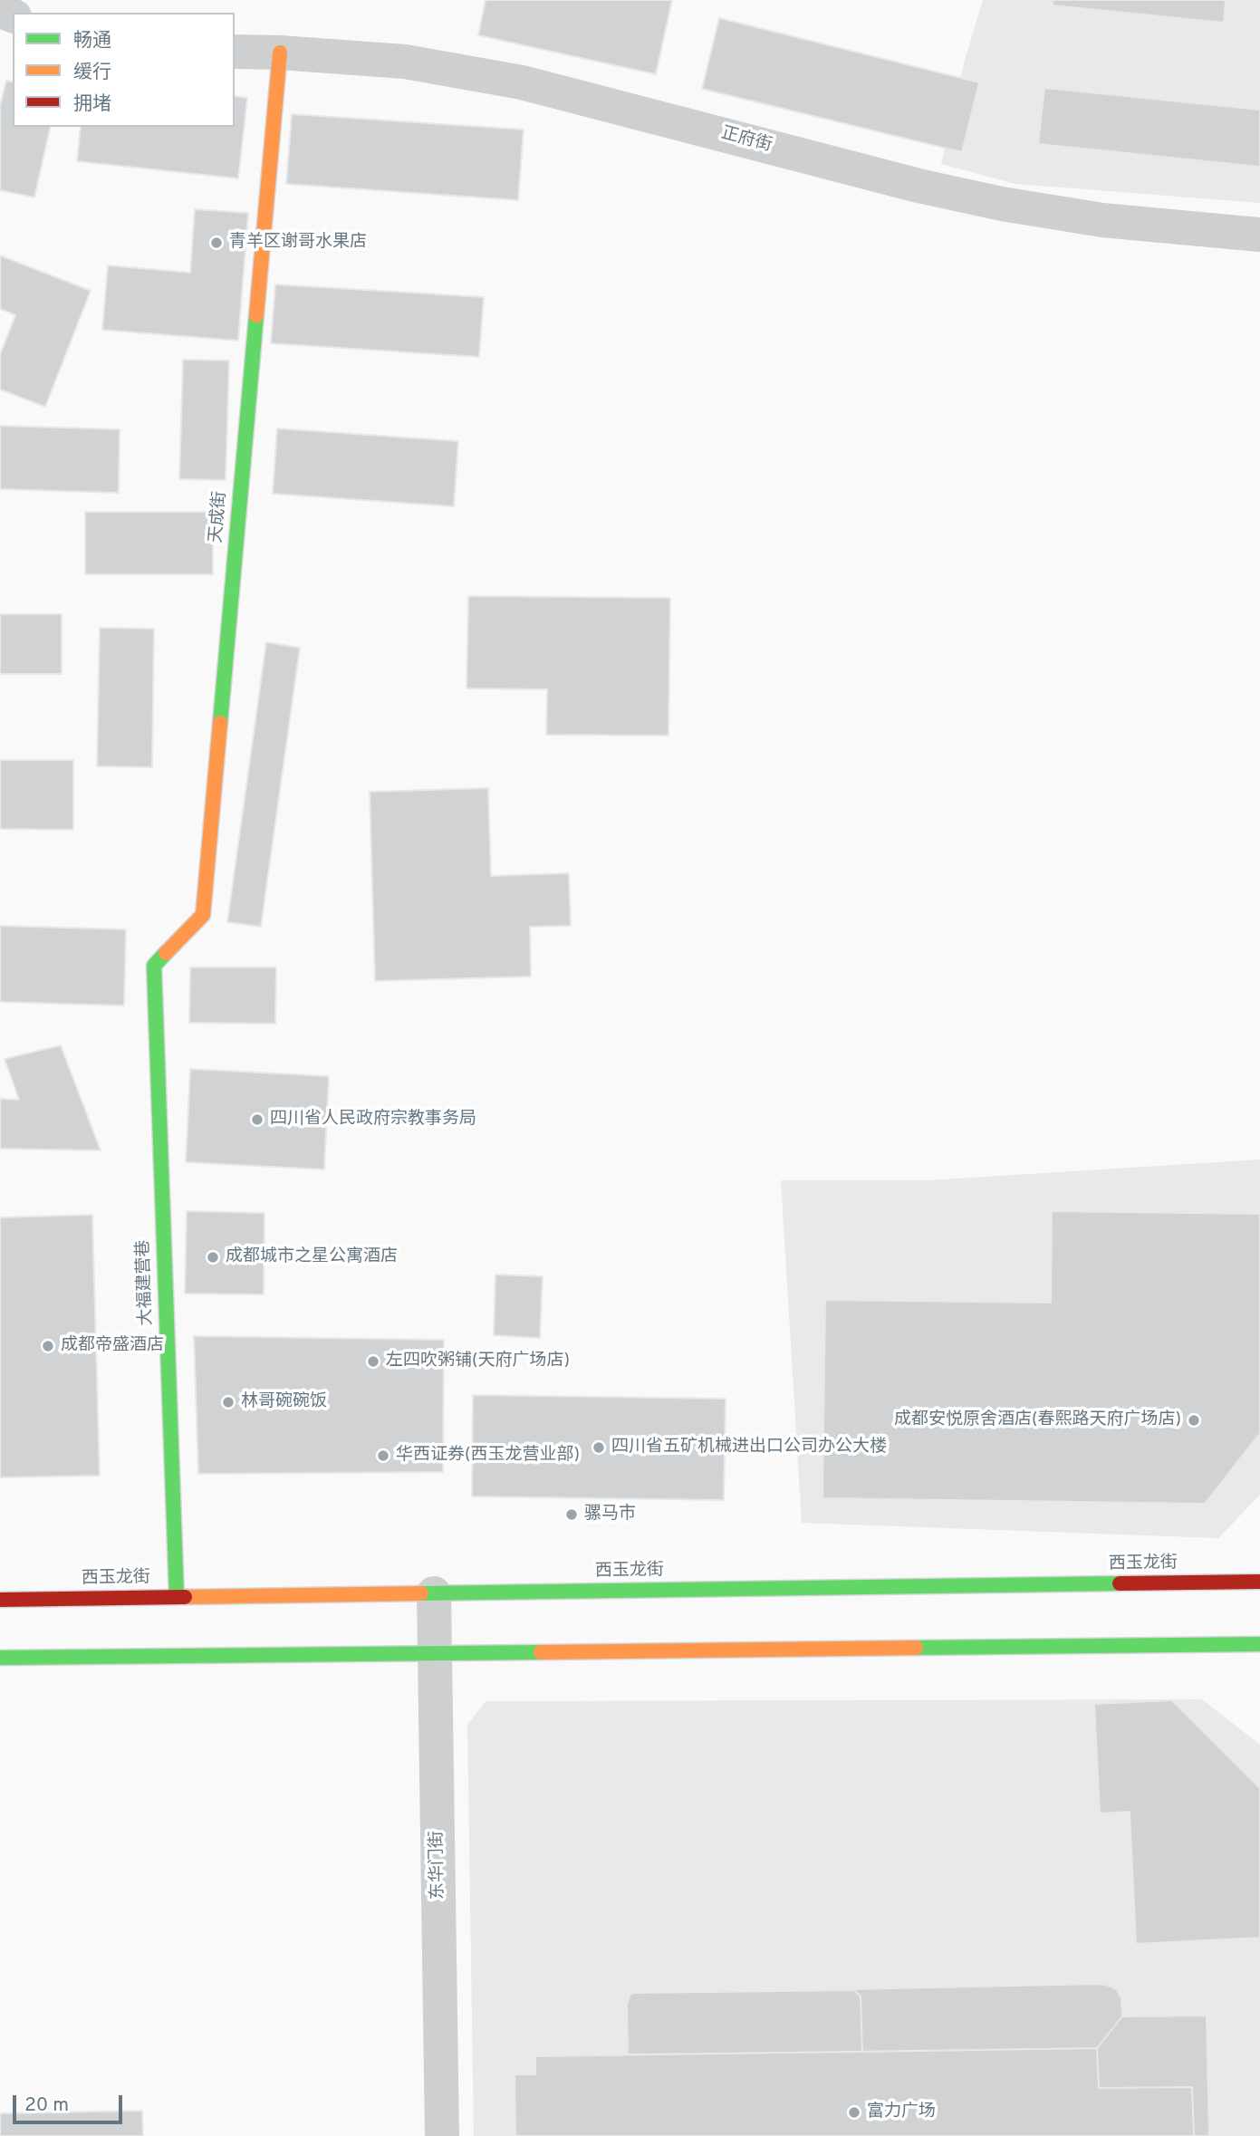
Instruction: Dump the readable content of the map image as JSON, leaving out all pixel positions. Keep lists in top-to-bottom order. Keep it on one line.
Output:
{"streets":{"main road":["天成街","大福建营巷","西玉龙街"],"street":["正府街","东华门街"]},"crossings":[["正府街","天成街"],["天成街","大福建营巷"],["大福建营巷","西玉龙街"],["西玉龙街","东华门街"]],"places":["青羊区谢哥水果店","四川省人民政府宗教事务局","成都城市之星公寓酒店","成都帝盛酒店","左四吹粥铺(天府广场店)","林哥碗碗饭","成都安悦原舍酒店(春熙路天府广场店)","四川省五矿机械进出口公司办公大楼","华西证券(西玉龙营业部)","骡马市","富力广场"],"legend":["畅通","缓行","拥堵"],"scale_bar":"20 m"}
